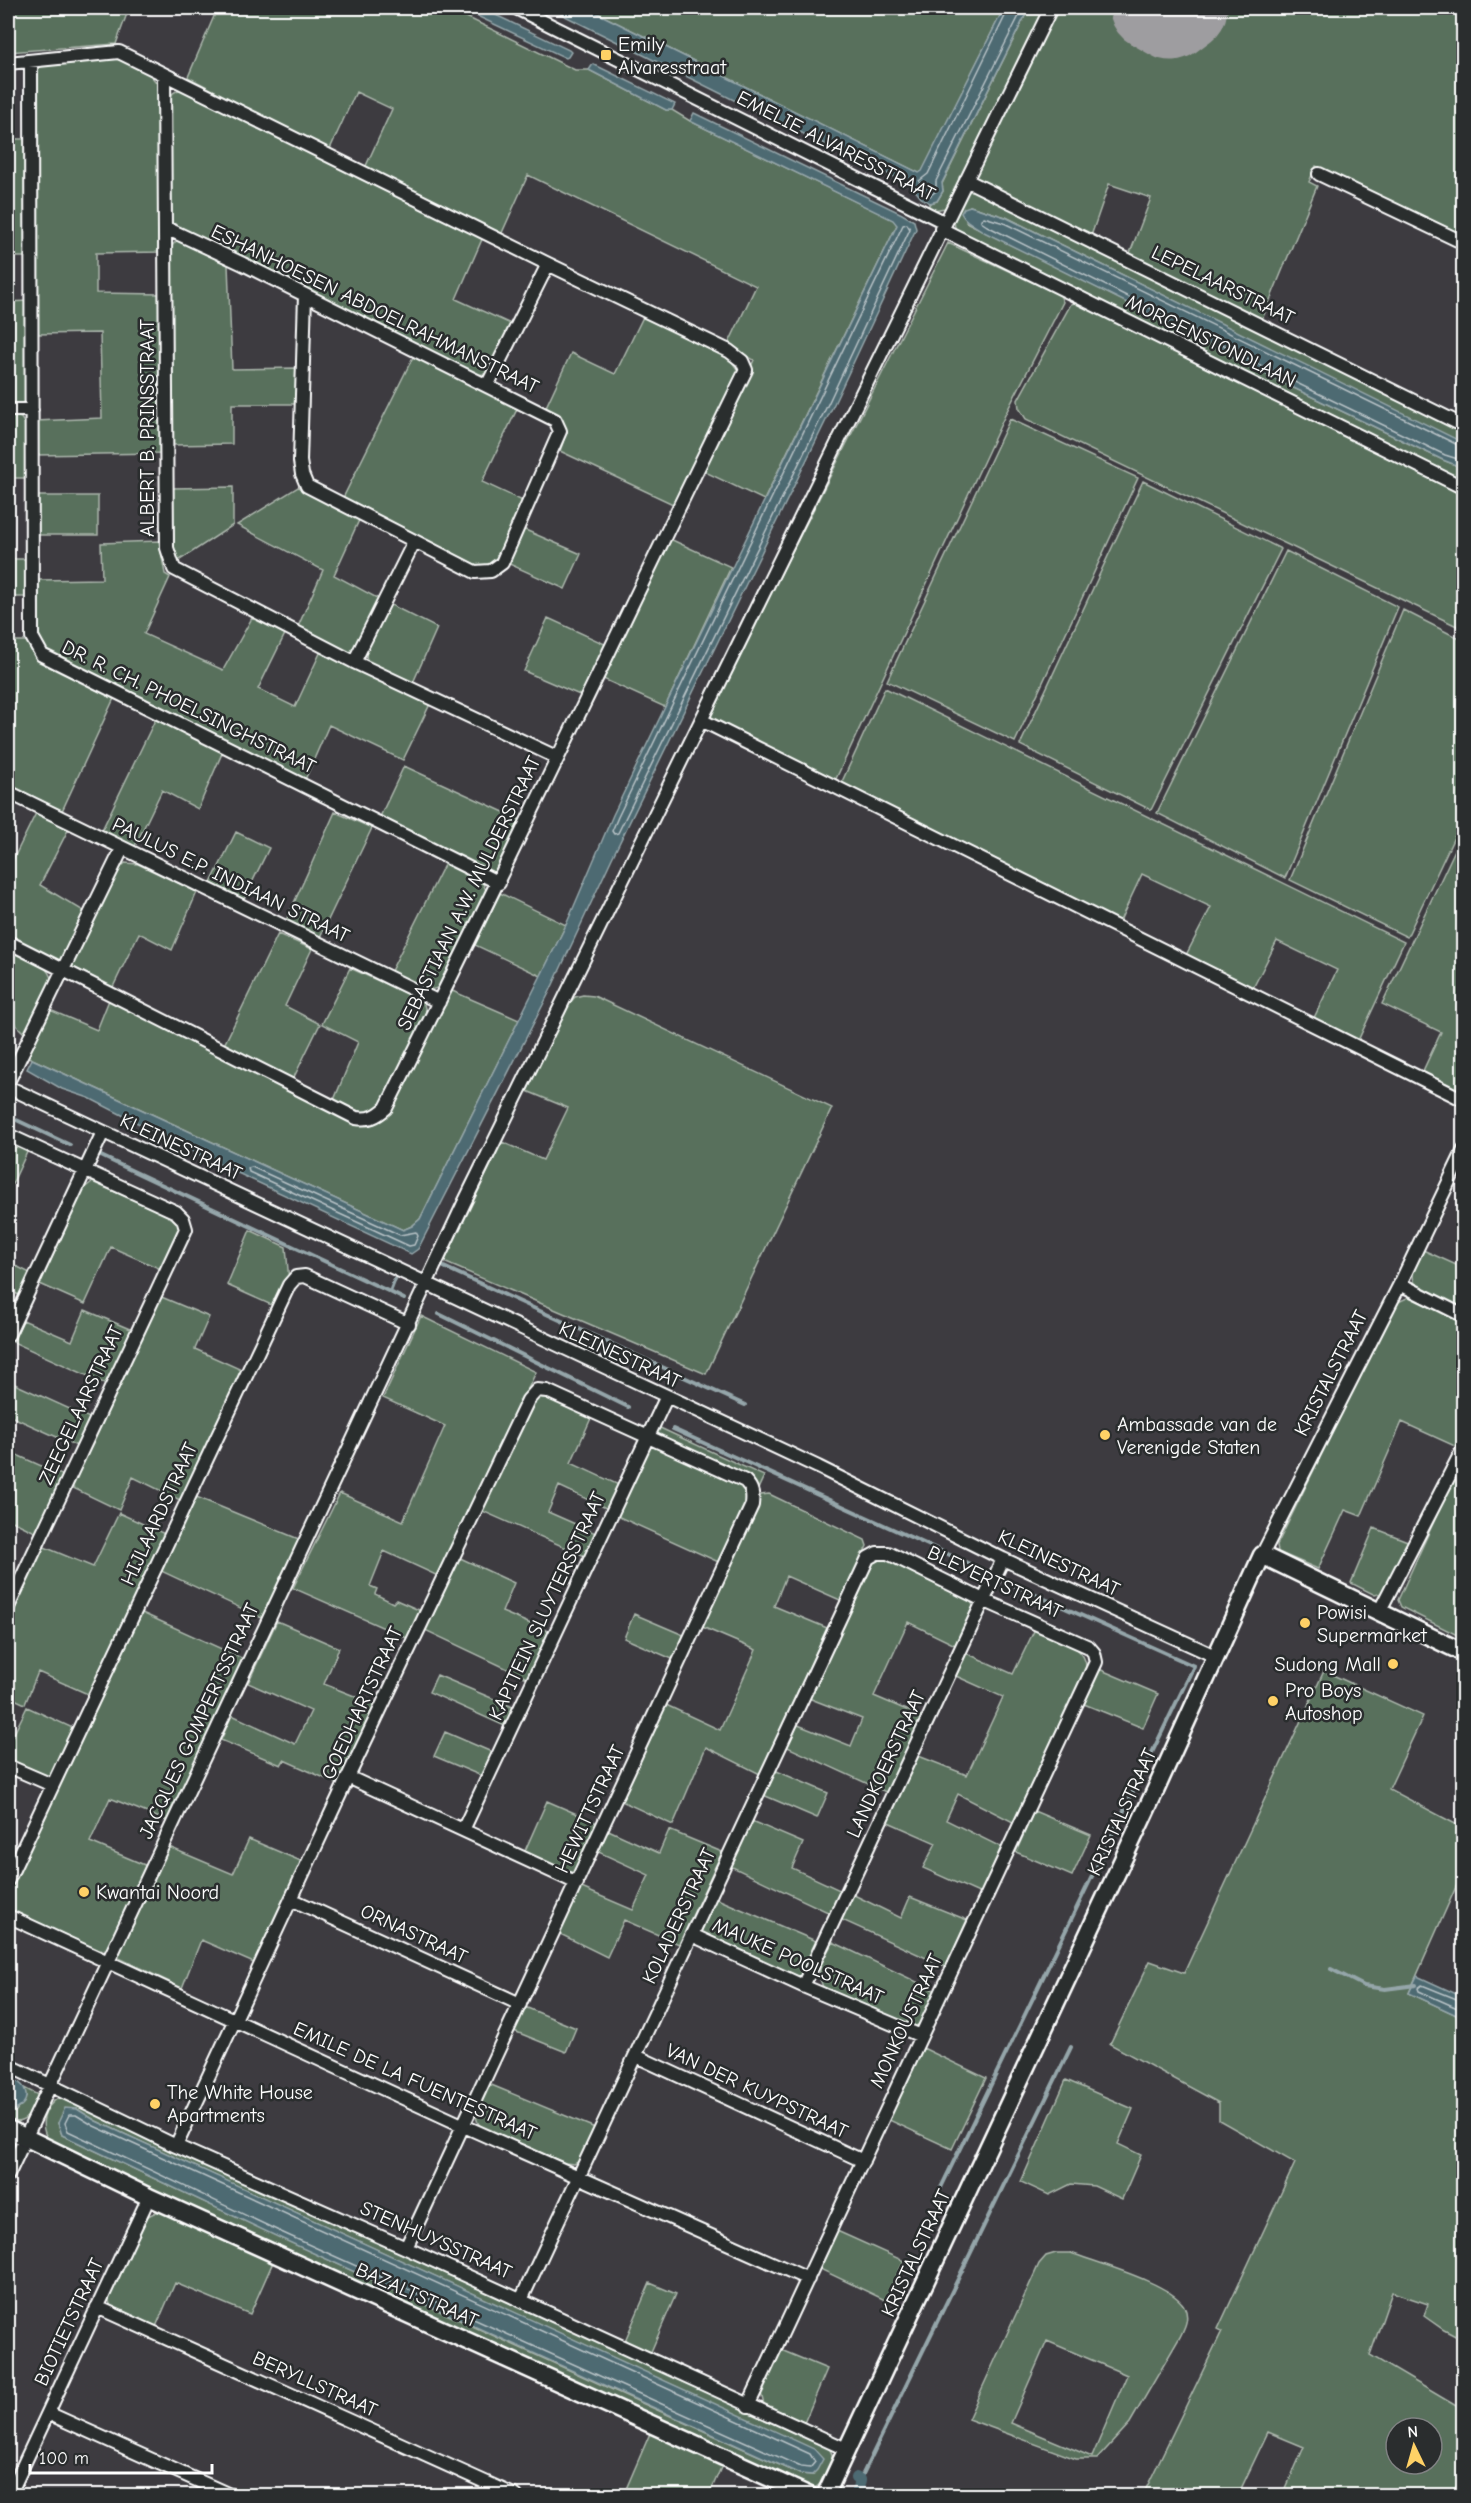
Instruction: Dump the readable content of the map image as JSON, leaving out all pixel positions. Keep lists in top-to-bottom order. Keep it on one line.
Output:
{"streets":{"street":["EMELIE ALVARESSTRAAT","LEPELAARSTRAAT","ESHANHOESEN ABDOELRAHMANSTRAAT","MORGENSTONDLAAN","ALBERT B. PRINSSTRAAT","DR. R. CH. PHOELSINGHSTRAAT","PAULUS E.P. INDIAAN STRAAT","SEBASTIAAN A.W. MULDERSTRAAT","KLEINESTRAAT","KRISTALSTRAAT","ZEEGELAARSTRAAT","HIJLAARDSTRAAT","BLEYERTSTRAAT","KAPITEIN SLUYTERSSTRAAT","GOEDHARTSTRAAT","JACQUES GOMPERTSSTRAAT","LANDKOERSTRAAT","HEWITTSTRAAT","KOLADERSTRAAT","ORNASTRAAT","MAUKE POOLSTRAAT","MONKOUSTRAAT","EMILE DE LA FUENTESTRAAT","VAN DER KUYPSTRAAT","STENHUYSSTRAAT","BAZALTSTRAAT","BIOTIETSTRAAT","BERYLLSTRAAT"]},"crossings":[["EMELIE ALVARESSTRAAT","MORGENSTONDLAAN"],["EMELIE ALVARESSTRAAT","JACQUES GOMPERTSSTRAAT"],["LEPELAARSTRAAT","JACQUES GOMPERTSSTRAAT"],["ESHANHOESEN ABDOELRAHMANSTRAAT","ALBERT B. PRINSSTRAAT"],["MORGENSTONDLAAN","JACQUES GOMPERTSSTRAAT"],["ALBERT B. PRINSSTRAAT","SEBASTIAAN A.W. MULDERSTRAAT"],["DR. R. CH. PHOELSINGHSTRAAT","SEBASTIAAN A.W. MULDERSTRAAT"],["PAULUS E.P. INDIAAN STRAAT","SEBASTIAAN A.W. MULDERSTRAAT"],["KLEINESTRAAT","KRISTALSTRAAT"],["KLEINESTRAAT","KAPITEIN SLUYTERSSTRAAT"],["KLEINESTRAAT","JACQUES GOMPERTSSTRAAT"],["KLEINESTRAAT","LANDKOERSTRAAT"],["KRISTALSTRAAT","STENHUYSSTRAAT"],["HIJLAARDSTRAAT","JACQUES GOMPERTSSTRAAT"],["BLEYERTSTRAAT","LANDKOERSTRAAT"],["BLEYERTSTRAAT","KOLADERSTRAAT"],["BLEYERTSTRAAT","MONKOUSTRAAT"],["KAPITEIN SLUYTERSSTRAAT","GOEDHARTSTRAAT"],["KAPITEIN SLUYTERSSTRAAT","HEWITTSTRAAT"],["GOEDHARTSTRAAT","HEWITTSTRAAT"],["GOEDHARTSTRAAT","ORNASTRAAT"],["GOEDHARTSTRAAT","EMILE DE LA FUENTESTRAAT"],["GOEDHARTSTRAAT","STENHUYSSTRAAT"],["JACQUES GOMPERTSSTRAAT","EMILE DE LA FUENTESTRAAT"],["JACQUES GOMPERTSSTRAAT","STENHUYSSTRAAT"],["JACQUES GOMPERTSSTRAAT","BAZALTSTRAAT"],["LANDKOERSTRAAT","MAUKE POOLSTRAAT"],["HEWITTSTRAAT","ORNASTRAAT"],["HEWITTSTRAAT","EMILE DE LA FUENTESTRAAT"],["HEWITTSTRAAT","STENHUYSSTRAAT"],["KOLADERSTRAAT","MAUKE POOLSTRAAT"],["KOLADERSTRAAT","EMILE DE LA FUENTESTRAAT"],["KOLADERSTRAAT","VAN DER KUYPSTRAAT"],["KOLADERSTRAAT","STENHUYSSTRAAT"],["MAUKE POOLSTRAAT","MONKOUSTRAAT"],["MONKOUSTRAAT","EMILE DE LA FUENTESTRAAT"],["MONKOUSTRAAT","VAN DER KUYPSTRAAT"],["MONKOUSTRAAT","STENHUYSSTRAAT"],["BAZALTSTRAAT","BIOTIETSTRAAT"],["BIOTIETSTRAAT","BERYLLSTRAAT"]],"places":{"transit":["Emily Alvaresstraat"],"other":["Ambassade van de Verenigde Staten","Powisi Supermarket","Sudong Mall","Pro Boys Autoshop","Kwantai Noord","The White House Apartments"]},"scale_bar":"100 m","north":"top"}
